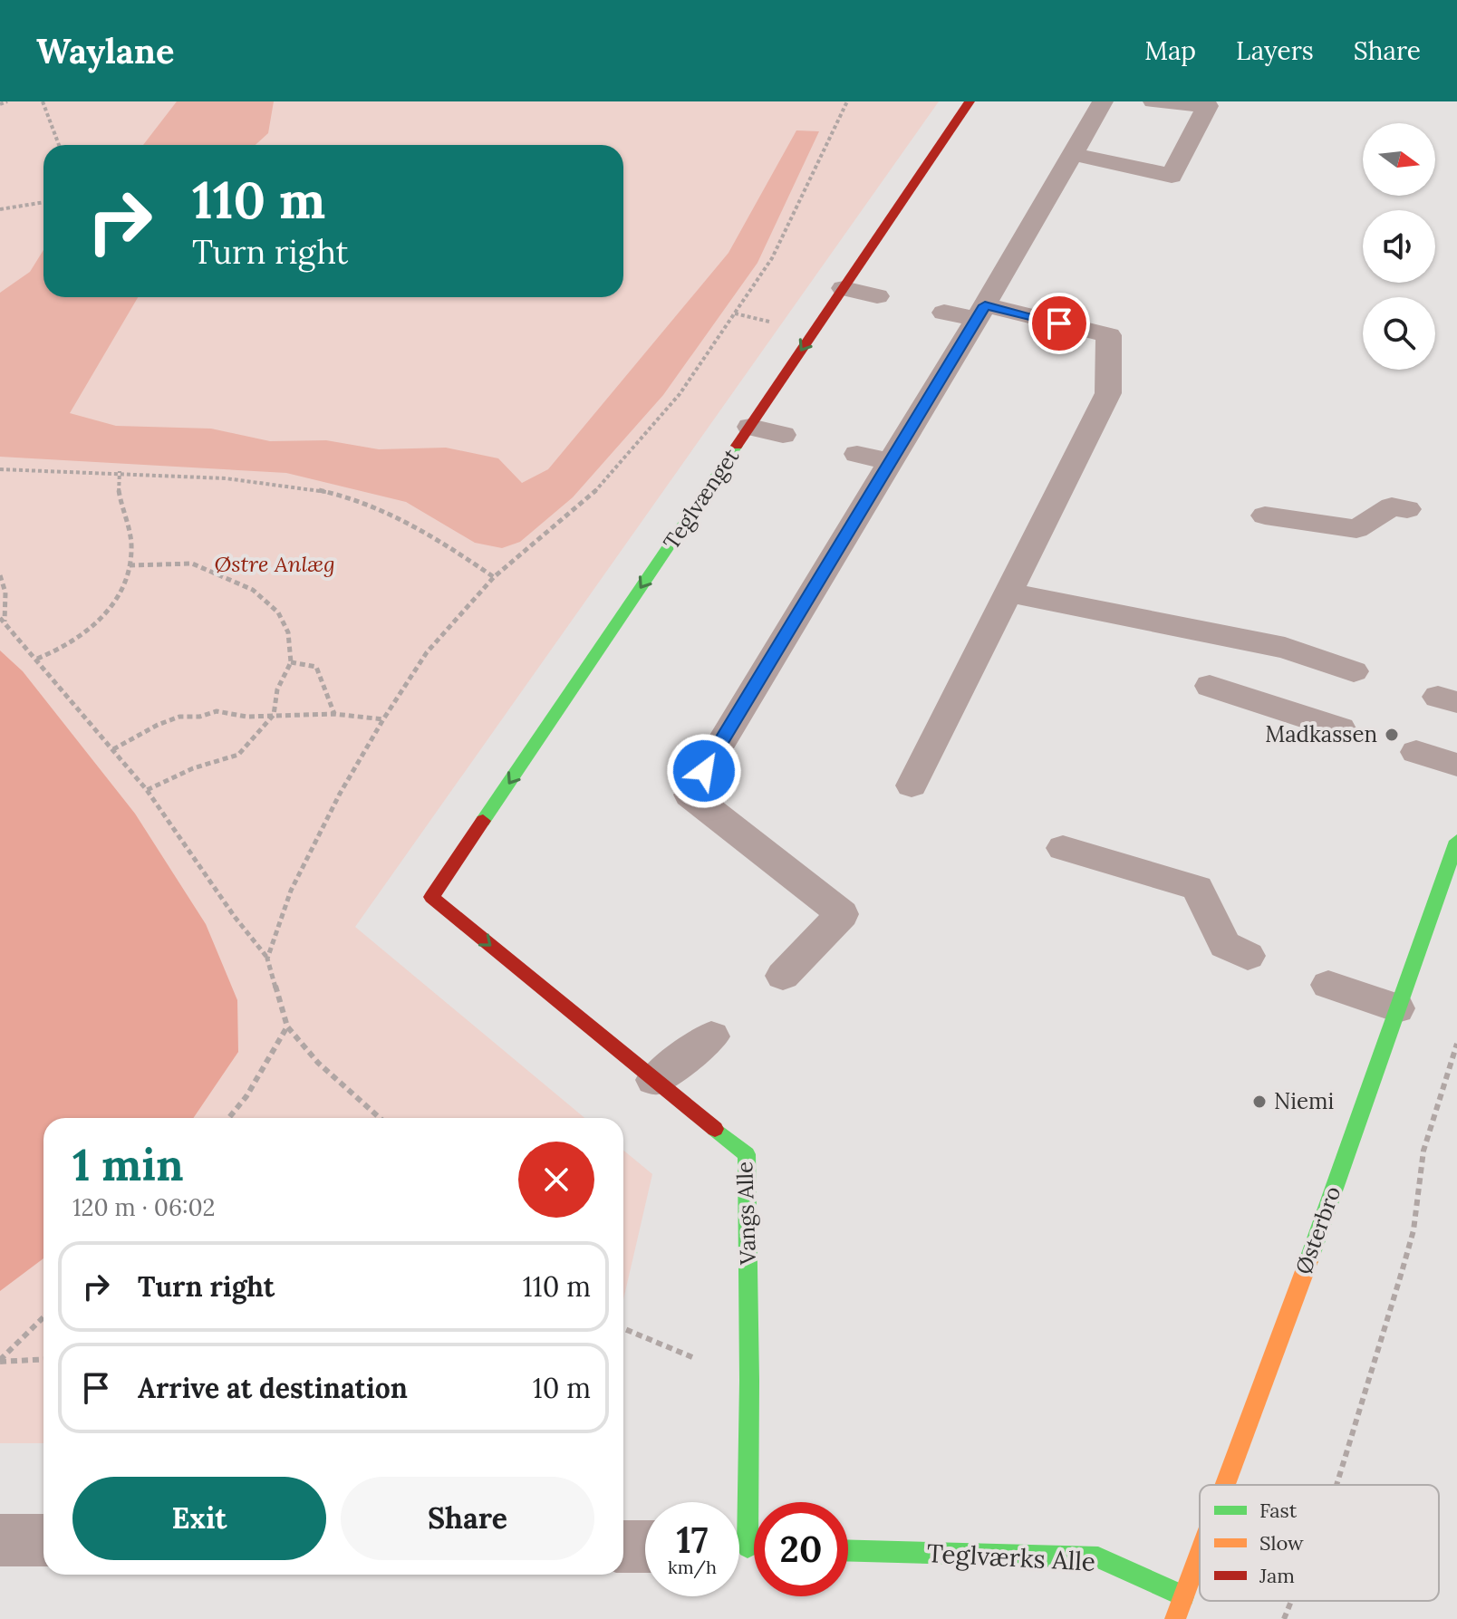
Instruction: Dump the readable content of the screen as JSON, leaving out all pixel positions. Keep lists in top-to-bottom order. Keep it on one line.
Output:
{"streets":{"street":["Teglvænget","Vangs Alle","Østerbro","Teglværks Alle"]},"crossings":[["Teglvænget","Vangs Alle"],["Østerbro","Teglværks Alle"]],"one_way":["Teglvænget","Vangs Alle"],"parks":["Østre Anlæg"],"places":["Madkassen","Niemi"],"legend":["Fast","Slow","Jam"],"north":"right","page":{"header":"Waylane","nav":["Map","Layers","Share"],"turn":["110 m","Turn right"],"heading":["1 min","120 m · 06:02"],"list":[{"name":"Turn right","value":"110 m"},{"name":"Arrive at destination","value":"10 m"}],"buttons":["Exit","Share"],"speed":"17 km/h","limit":"20"}}
